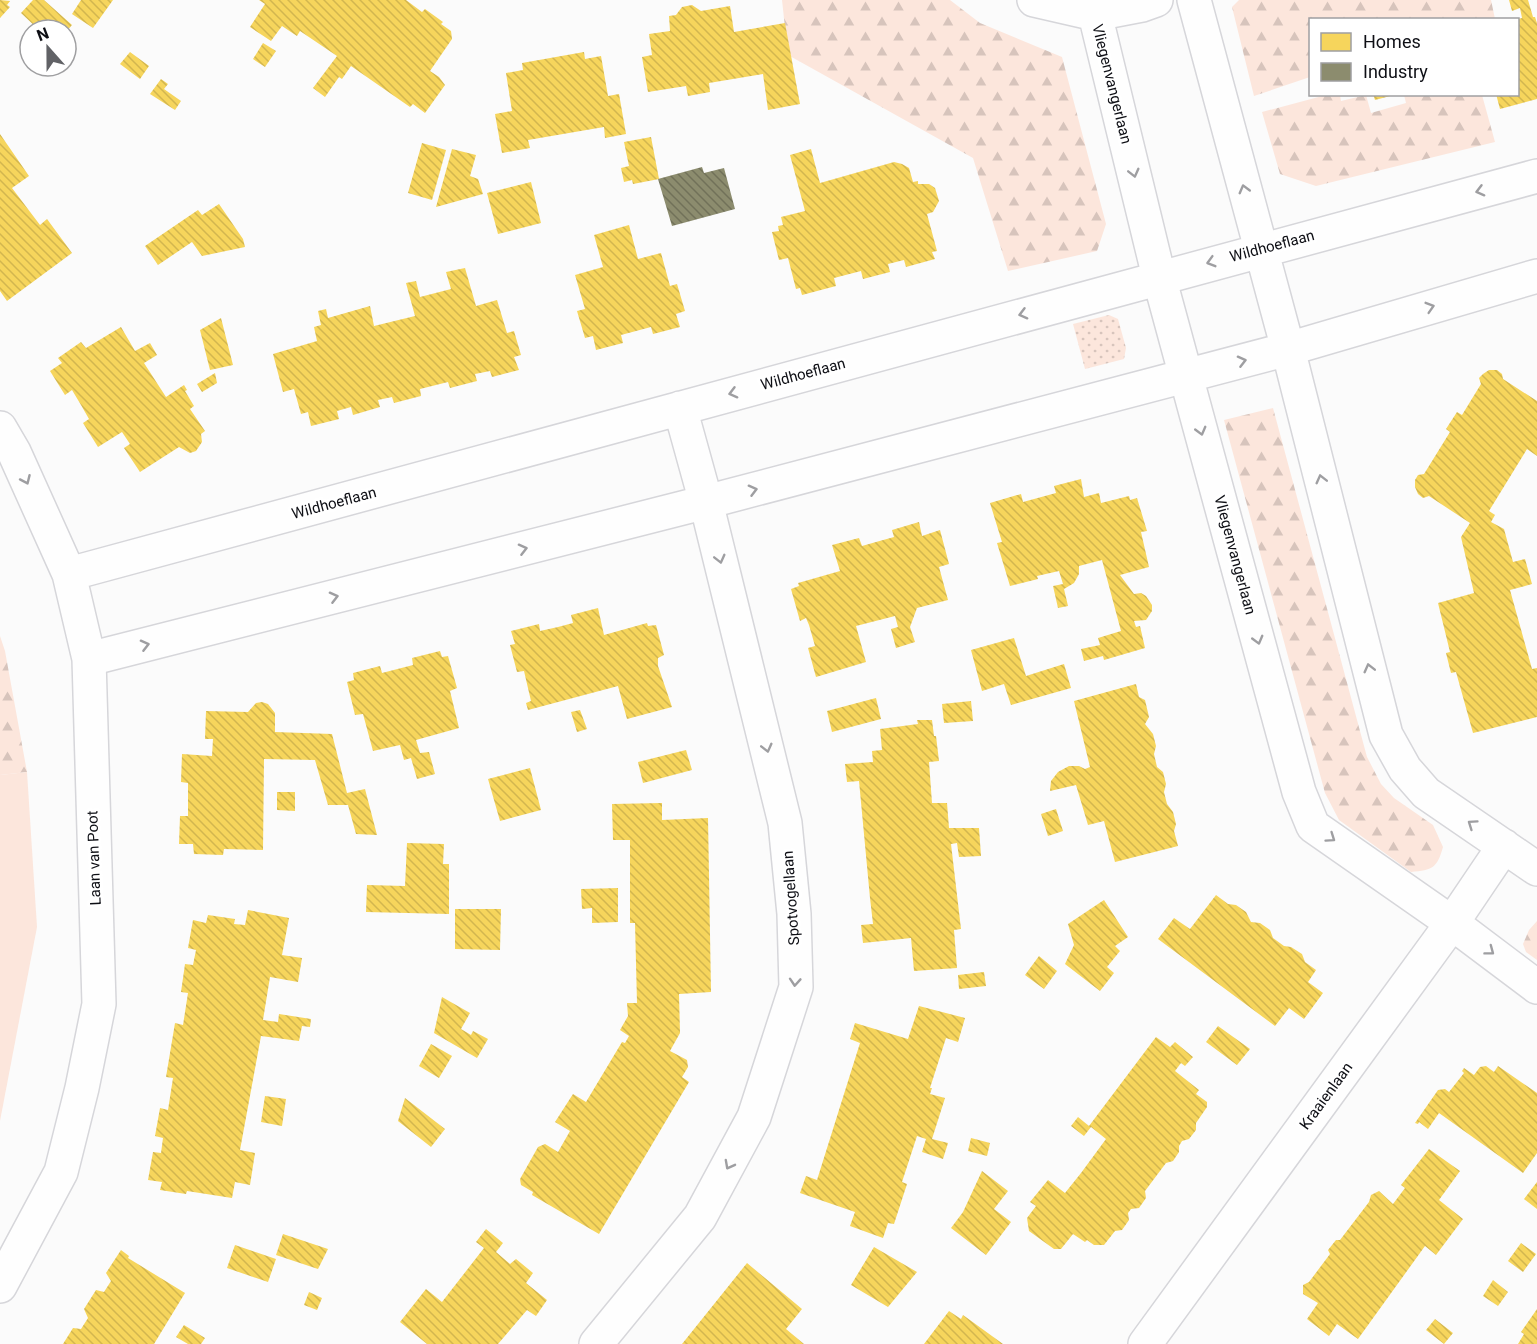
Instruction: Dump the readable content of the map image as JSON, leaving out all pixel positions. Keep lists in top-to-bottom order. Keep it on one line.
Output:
{"streets":{"street":["Vliegenvangerlaan","Wildhoeflaan","Laan van Poot","Spotvogellaan","Kraaienlaan"]},"crossings":[["Vliegenvangerlaan","Wildhoeflaan"],["Vliegenvangerlaan","Kraaienlaan"],["Wildhoeflaan","Laan van Poot"],["Wildhoeflaan","Spotvogellaan"]],"one_way":["Spotvogellaan"],"legend":["Homes","Industry"],"north":"top"}
